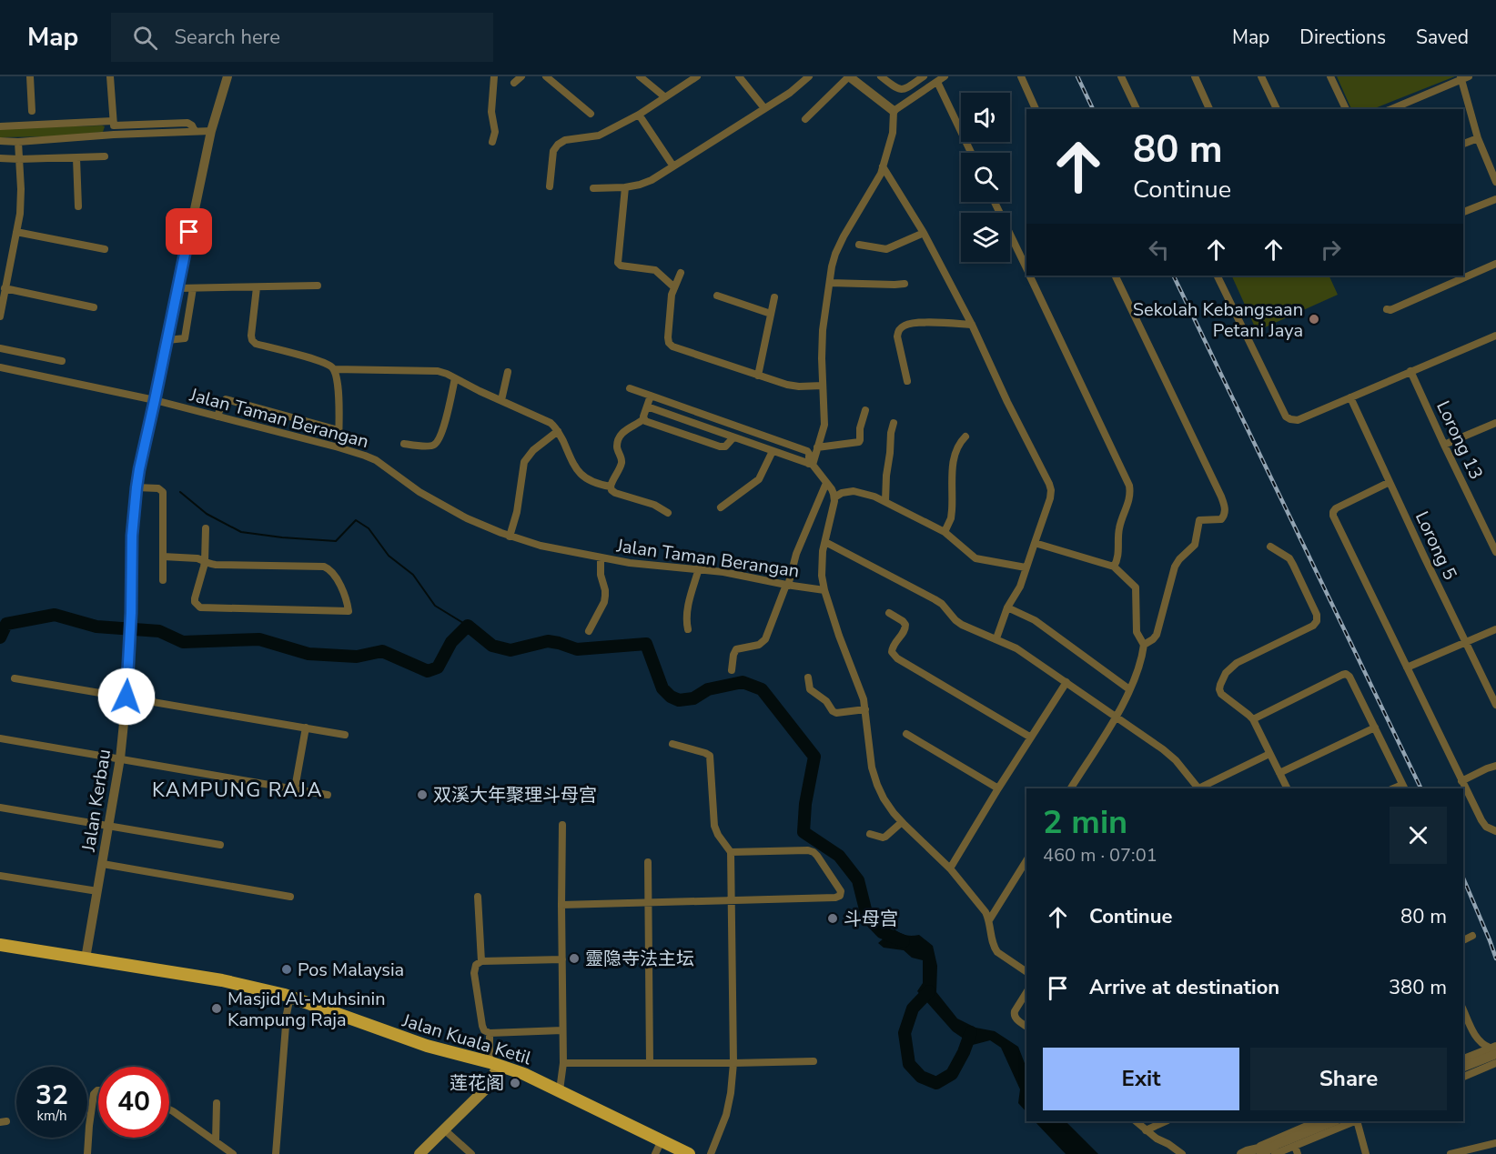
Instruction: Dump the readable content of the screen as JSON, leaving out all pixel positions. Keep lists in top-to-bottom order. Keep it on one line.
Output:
{"streets":{"main road":["Jalan Kuala Ketil"],"street":["Jalan Taman Berangan","Lorong 13","Lorong 5","Jalan Kerbau"]},"crossings":[["Jalan Taman Berangan","Jalan Kerbau"],["Jalan Kerbau","Jalan Kuala Ketil"]],"districts":["KAMPUNG RAJA"],"places":["Sekolah Kebangsaan Petani Jaya","双溪大年聚理斗母宫","斗母宫","靈隐寺法主坛","Pos Malaysia","Masjid Al-Muhsinin Kampung Raja","莲花阁"],"page":{"header":"Map","search":"Search here","nav":["Map","Directions","Saved"],"turn":["80 m","Continue"],"heading":["2 min","460 m · 07:01"],"list":[{"name":"Continue","value":"80 m"},{"name":"Arrive at destination","value":"380 m"}],"buttons":["Exit","Share"],"speed":"32 km/h","limit":"40"}}
